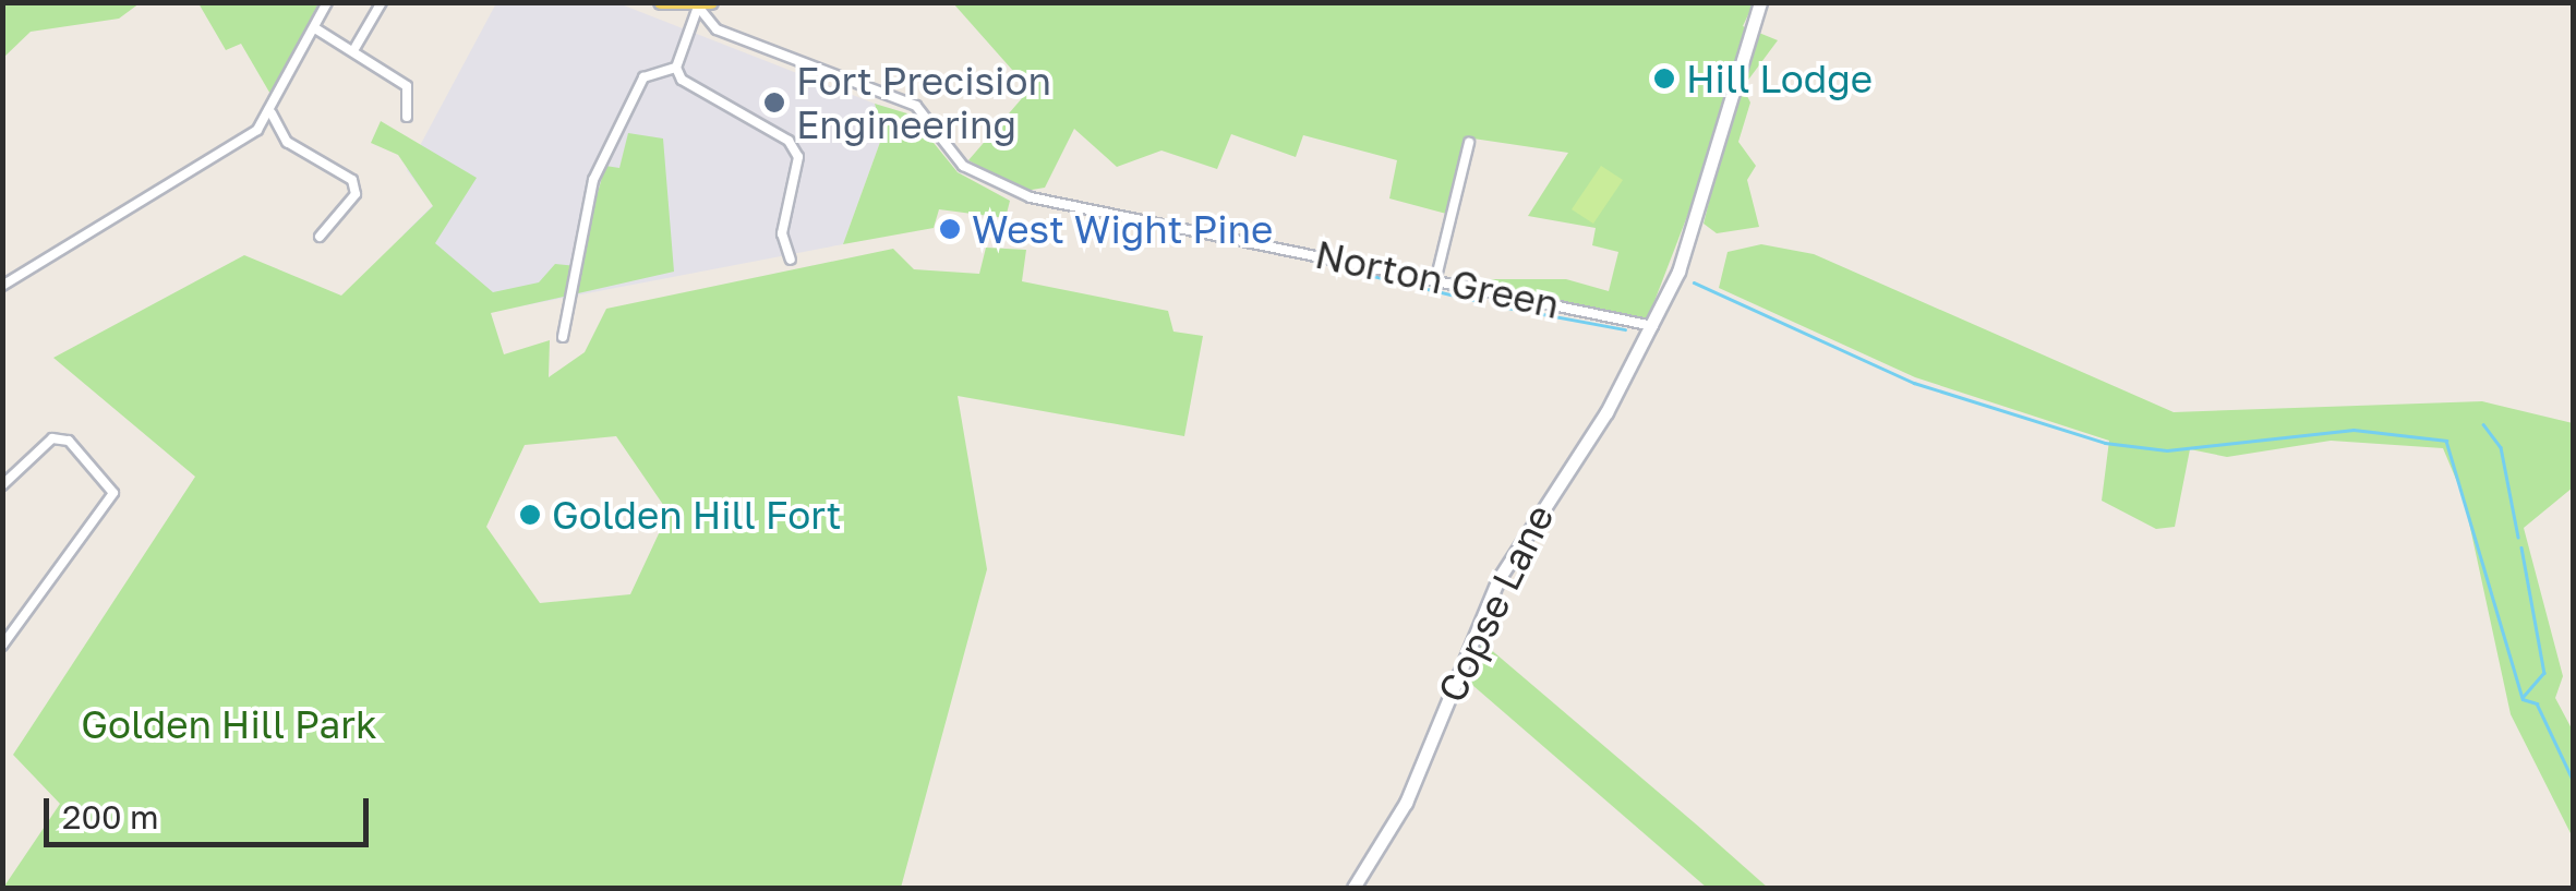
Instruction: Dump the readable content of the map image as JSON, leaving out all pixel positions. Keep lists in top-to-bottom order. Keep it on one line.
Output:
{"streets":{"street":["Norton Green","Copse Lane"]},"crossings":[["Norton Green","Copse Lane"]],"parks":["Golden Hill Park"],"places":["Hill Lodge","Fort Precision Engineering","West Wight Pine","Golden Hill Fort"],"scale_bar":"200 m"}
